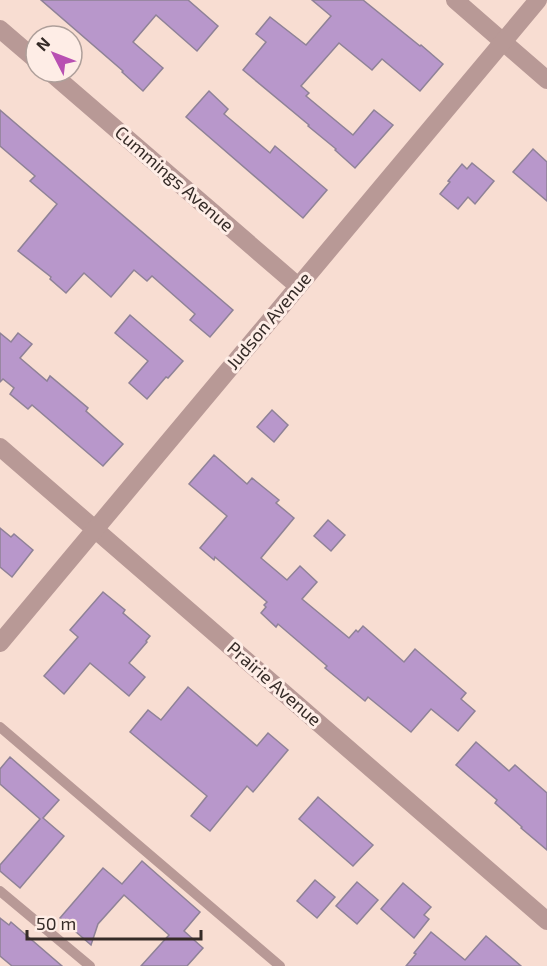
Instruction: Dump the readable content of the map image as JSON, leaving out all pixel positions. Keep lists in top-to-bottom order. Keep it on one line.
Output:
{"streets":{"street":["Cummings Avenue","Judson Avenue","Prairie Avenue"]},"crossings":[["Cummings Avenue","Judson Avenue"],["Judson Avenue","Prairie Avenue"]],"scale_bar":"50 m","north":"top left"}
